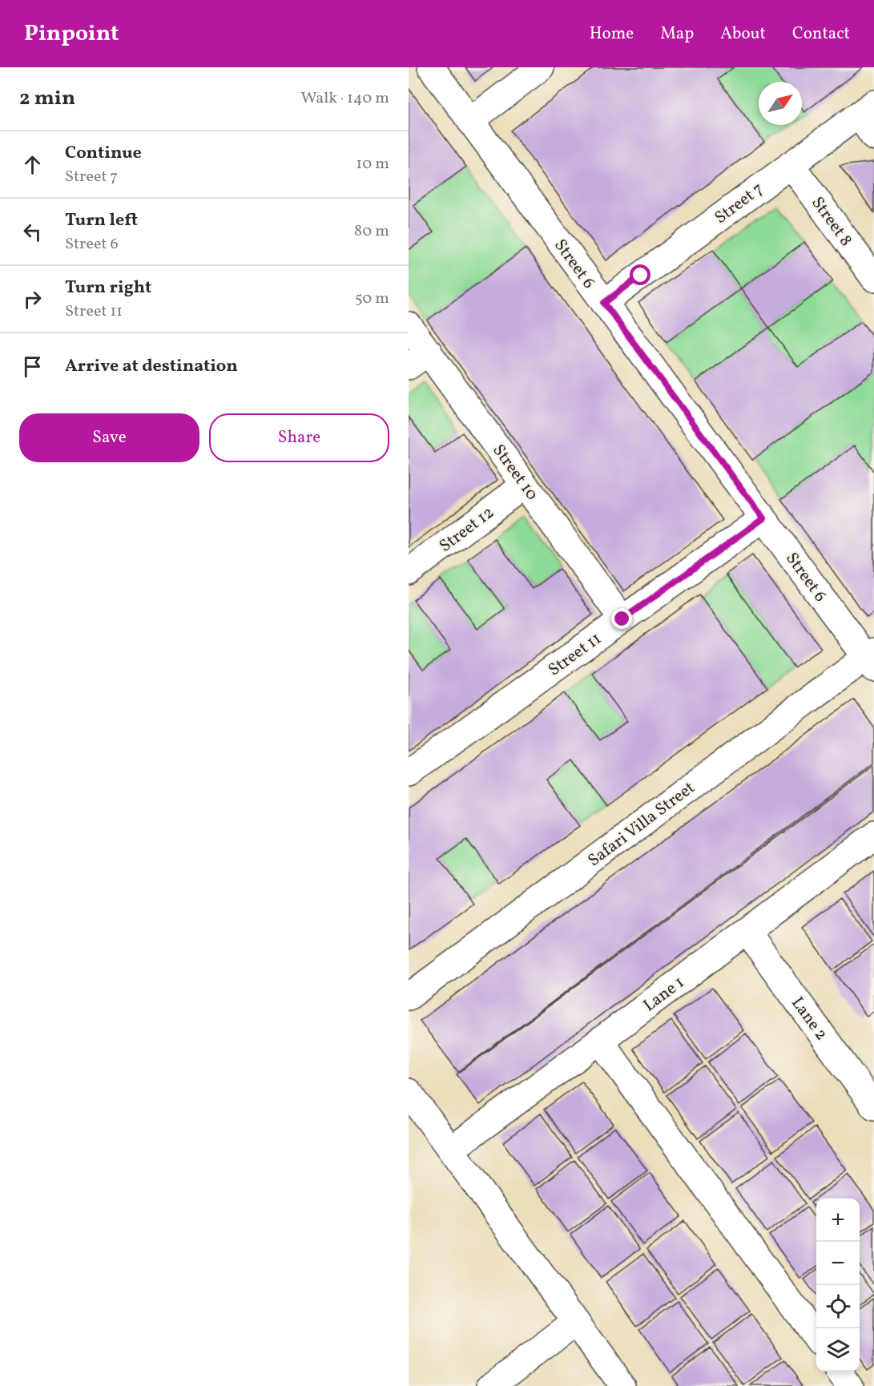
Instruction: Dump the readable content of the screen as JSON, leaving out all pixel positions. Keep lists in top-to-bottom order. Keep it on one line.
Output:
{"streets":{"street":["Street 7","Street 8","Street 6","Street 10","Street 12","Street 11","Safari Villa Street","Lane 1","Lane 2"]},"crossings":[["Street 7","Street 8"],["Street 7","Street 6"],["Street 6","Street 11"],["Street 6","Safari Villa Street"],["Street 10","Street 12"],["Street 10","Street 11"],["Lane 1","Lane 2"]],"north":"top right","page":{"header":"Pinpoint","nav":["Home","Map","About","Contact"],"heading":["2 min","Walk · 140 m"],"list":[["Continue","Street 7","10 m"],["Turn left","Street 6","80 m"],["Turn right","Street 11","50 m"],"Arrive at destination"],"buttons":["Save","Share"],"map_buttons":["+","−"]}}
